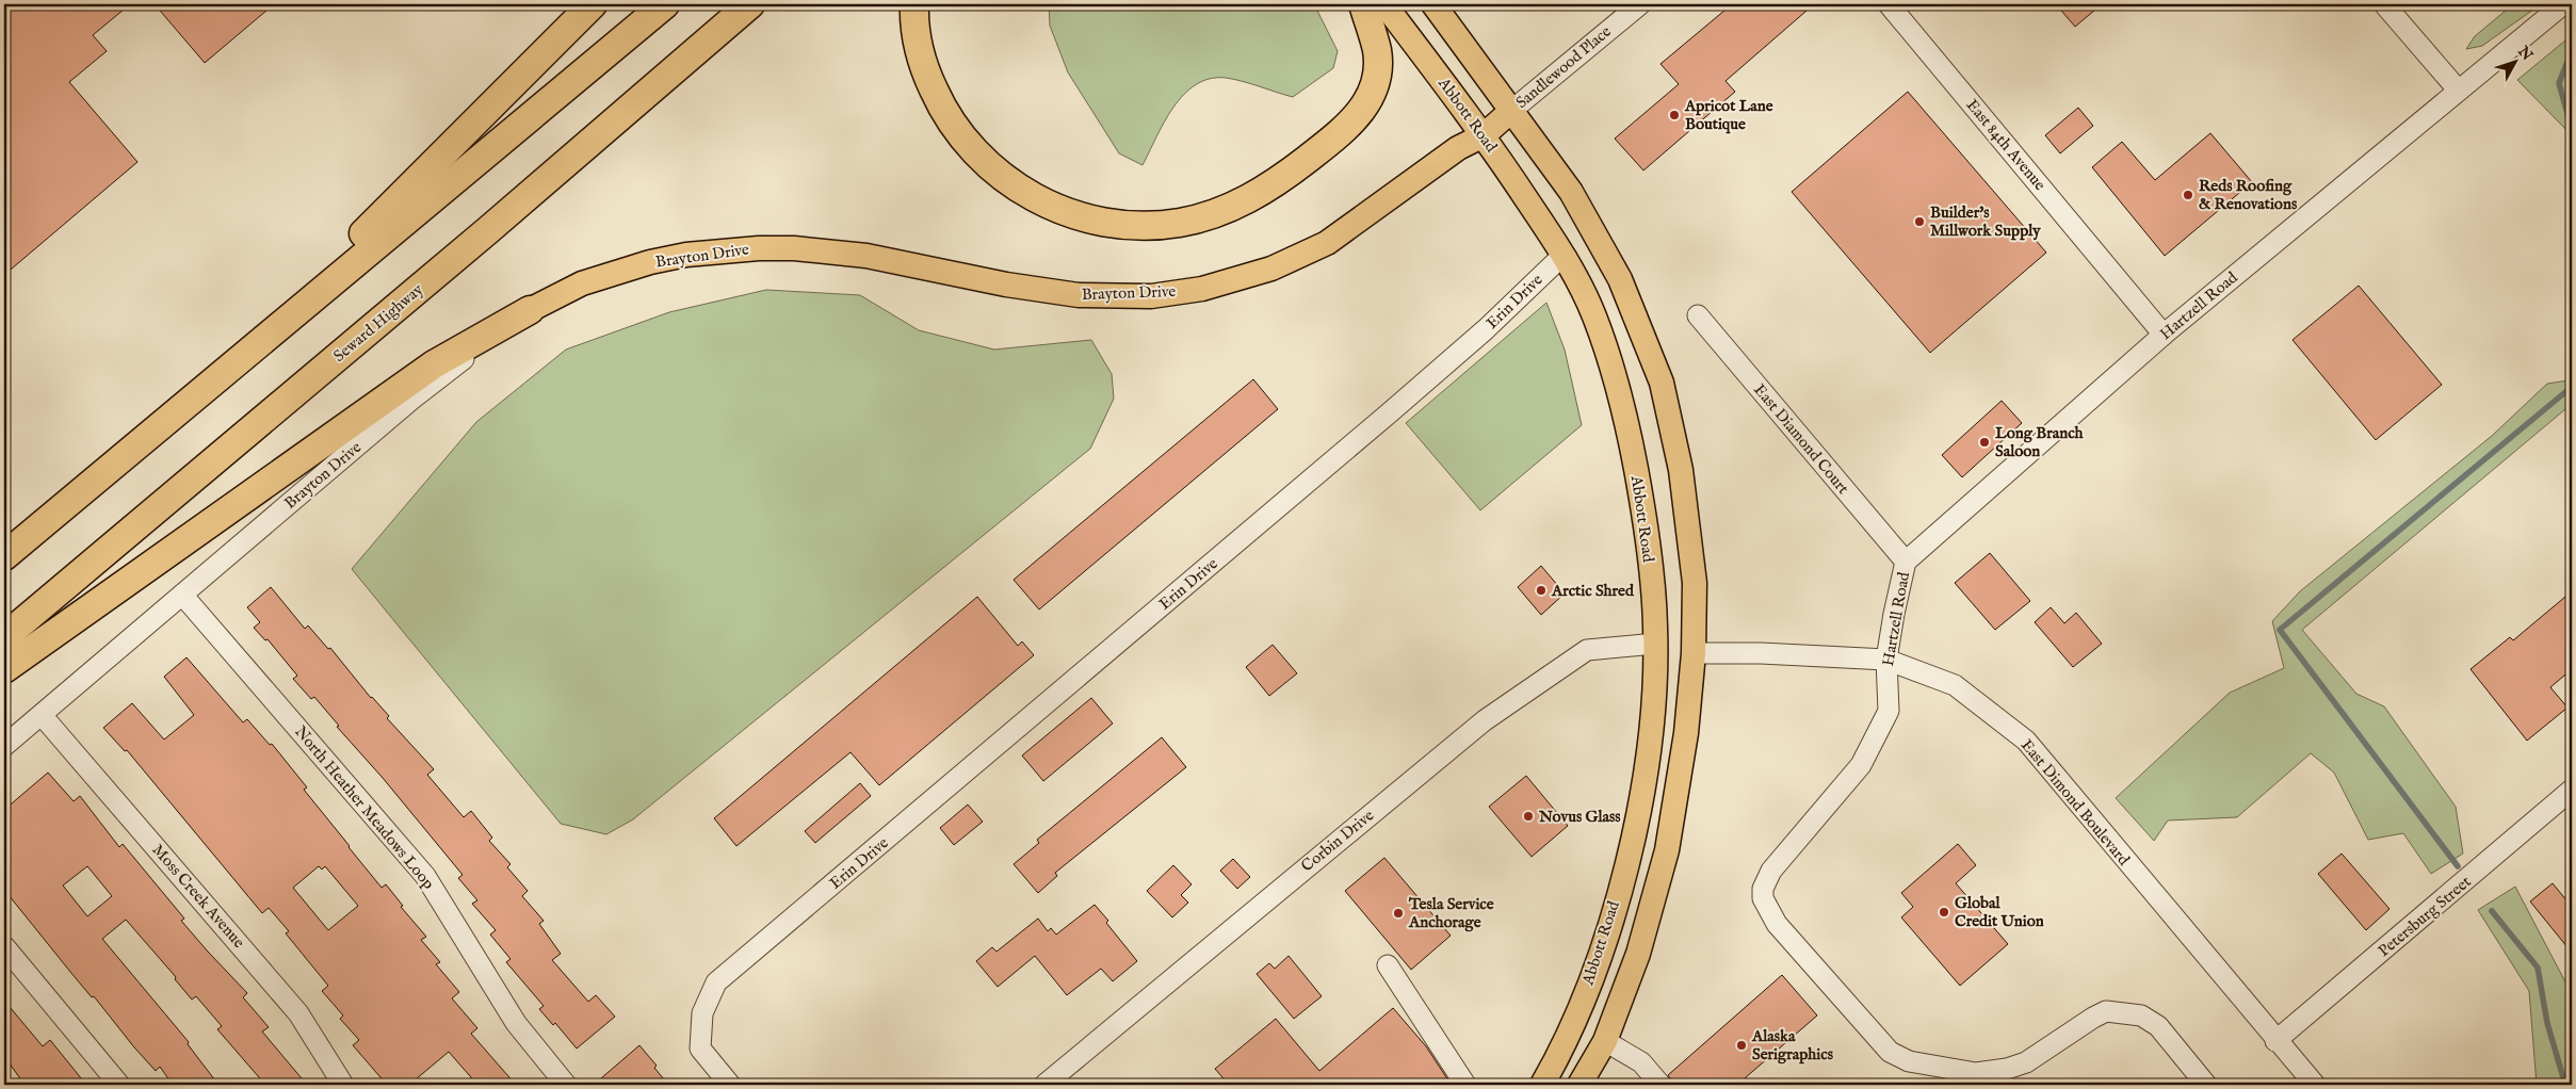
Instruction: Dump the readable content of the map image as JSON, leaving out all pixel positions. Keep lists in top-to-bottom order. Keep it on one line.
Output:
{"streets":{"highway":["Seward Highway"],"main road":["Abbott Road","Brayton Drive"],"street":["Sandlewood Place","East 84th Avenue","Erin Drive","Hartzell Road","East Diamond Court","East Dimond Boulevard","North Heather Meadows Loop","Corbin Drive","Moss Creek Avenue","Petersburg Street"]},"crossings":[["Sandlewood Place","Brayton Drive"],["Abbott Road","Brayton Drive"],["Abbott Road","Erin Drive"],["Abbott Road","Corbin Drive"],["East 84th Avenue","Hartzell Road"],["Brayton Drive","North Heather Meadows Loop"],["Brayton Drive","Moss Creek Avenue"],["Hartzell Road","East Diamond Court"],["Hartzell Road","East Dimond Boulevard"],["East Dimond Boulevard","Petersburg Street"]],"places":["Apricot Lane Boutique","Reds Roofing & Renovations","Builder's Millwork Supply","Long Branch Saloon","Arctic Shred","Novus Glass","Global Credit Union","Tesla Service Anchorage","Alaska Serigraphics"],"north":"top right"}
